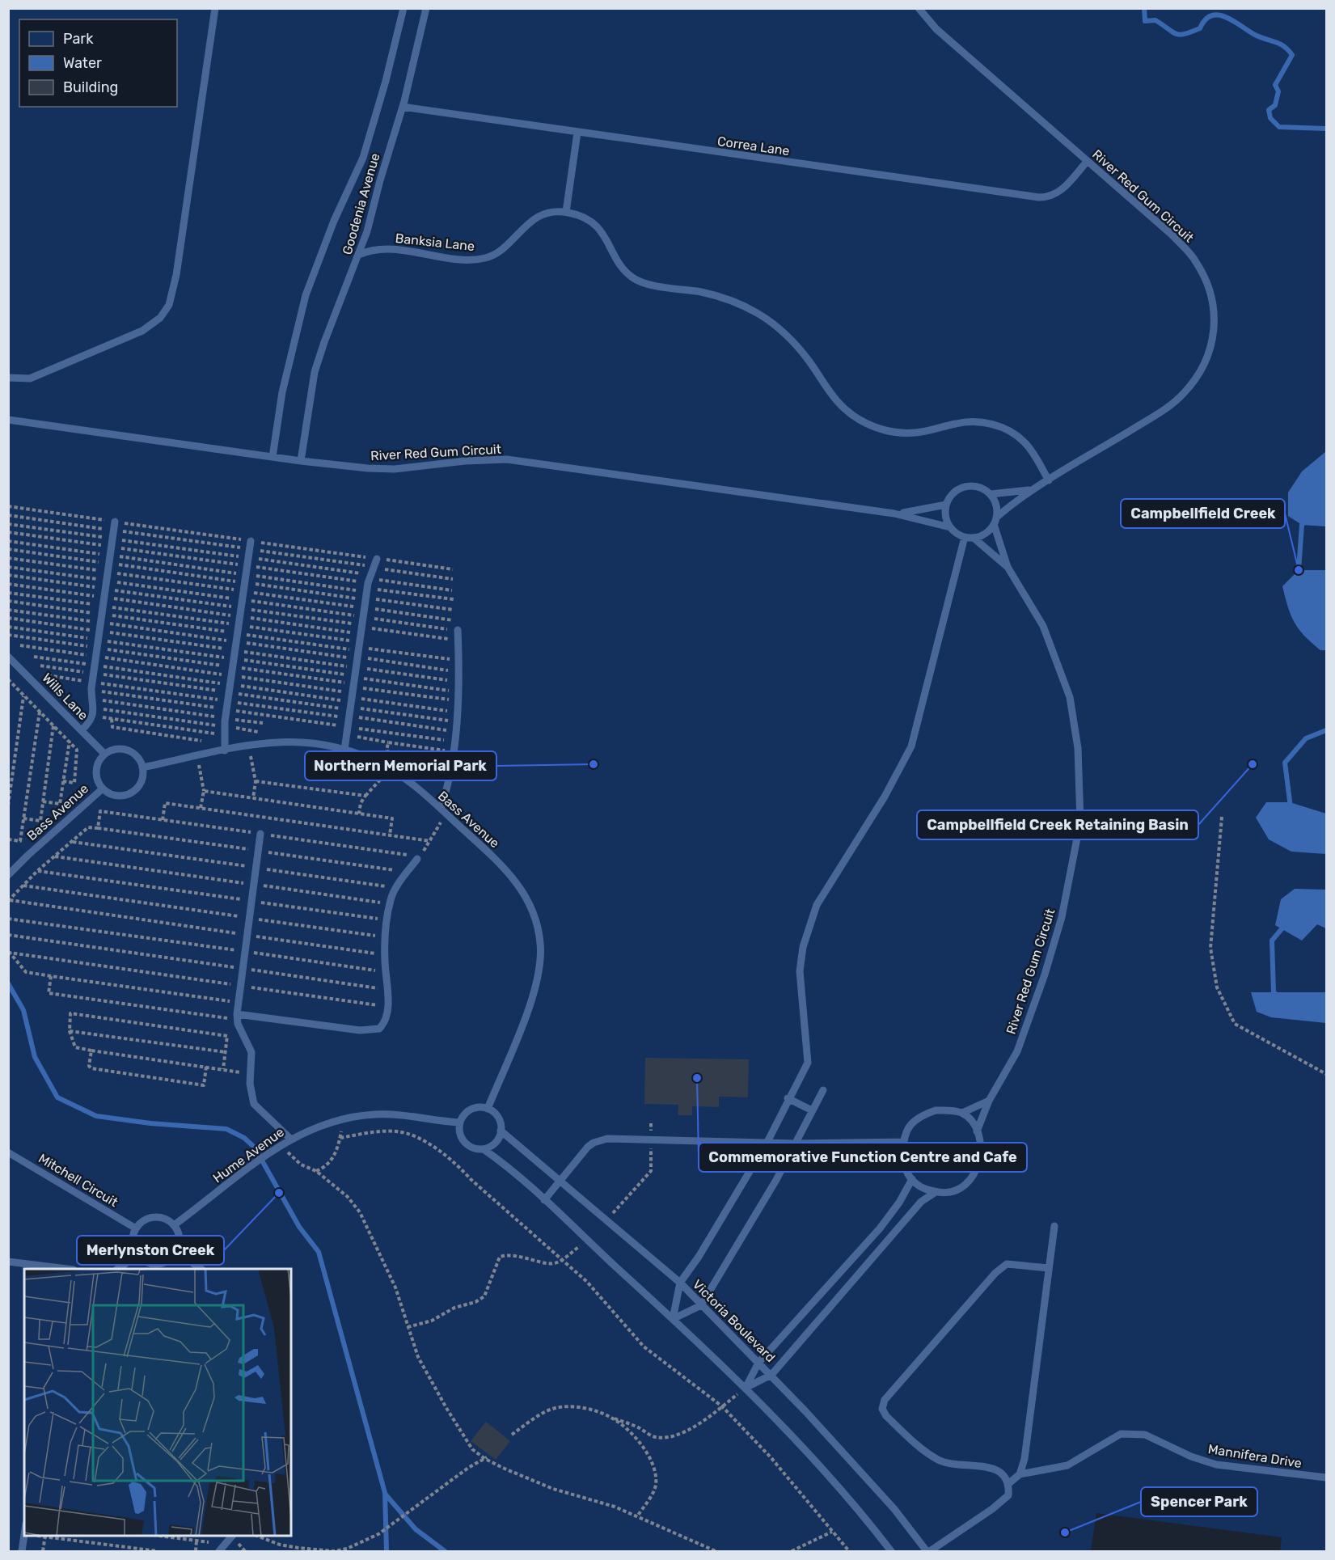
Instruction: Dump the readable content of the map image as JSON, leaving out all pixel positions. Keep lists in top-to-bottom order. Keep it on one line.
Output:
{"streets":{"lane":["Correa Lane","River Red Gum Circuit","Goodenia Avenue","Banksia Lane","Wills Lane","Bass Avenue","Hume Avenue","Mitchell Circuit","Victoria Boulevard","Mannifera Drive"]},"crossings":[["Correa Lane","River Red Gum Circuit"],["Correa Lane","Goodenia Avenue"],["River Red Gum Circuit","Goodenia Avenue"],["Goodenia Avenue","Banksia Lane"],["Wills Lane","Bass Avenue"],["Bass Avenue","Hume Avenue"],["Bass Avenue","Victoria Boulevard"],["Hume Avenue","Mitchell Circuit"],["Hume Avenue","Victoria Boulevard"]],"places":["Campbellfield Creek","Northern Memorial Park","Campbellfield Creek Retaining Basin","Commemorative Function Centre and Cafe","Merlynston Creek","Spencer Park"],"legend":["Park","Water","Building"]}
